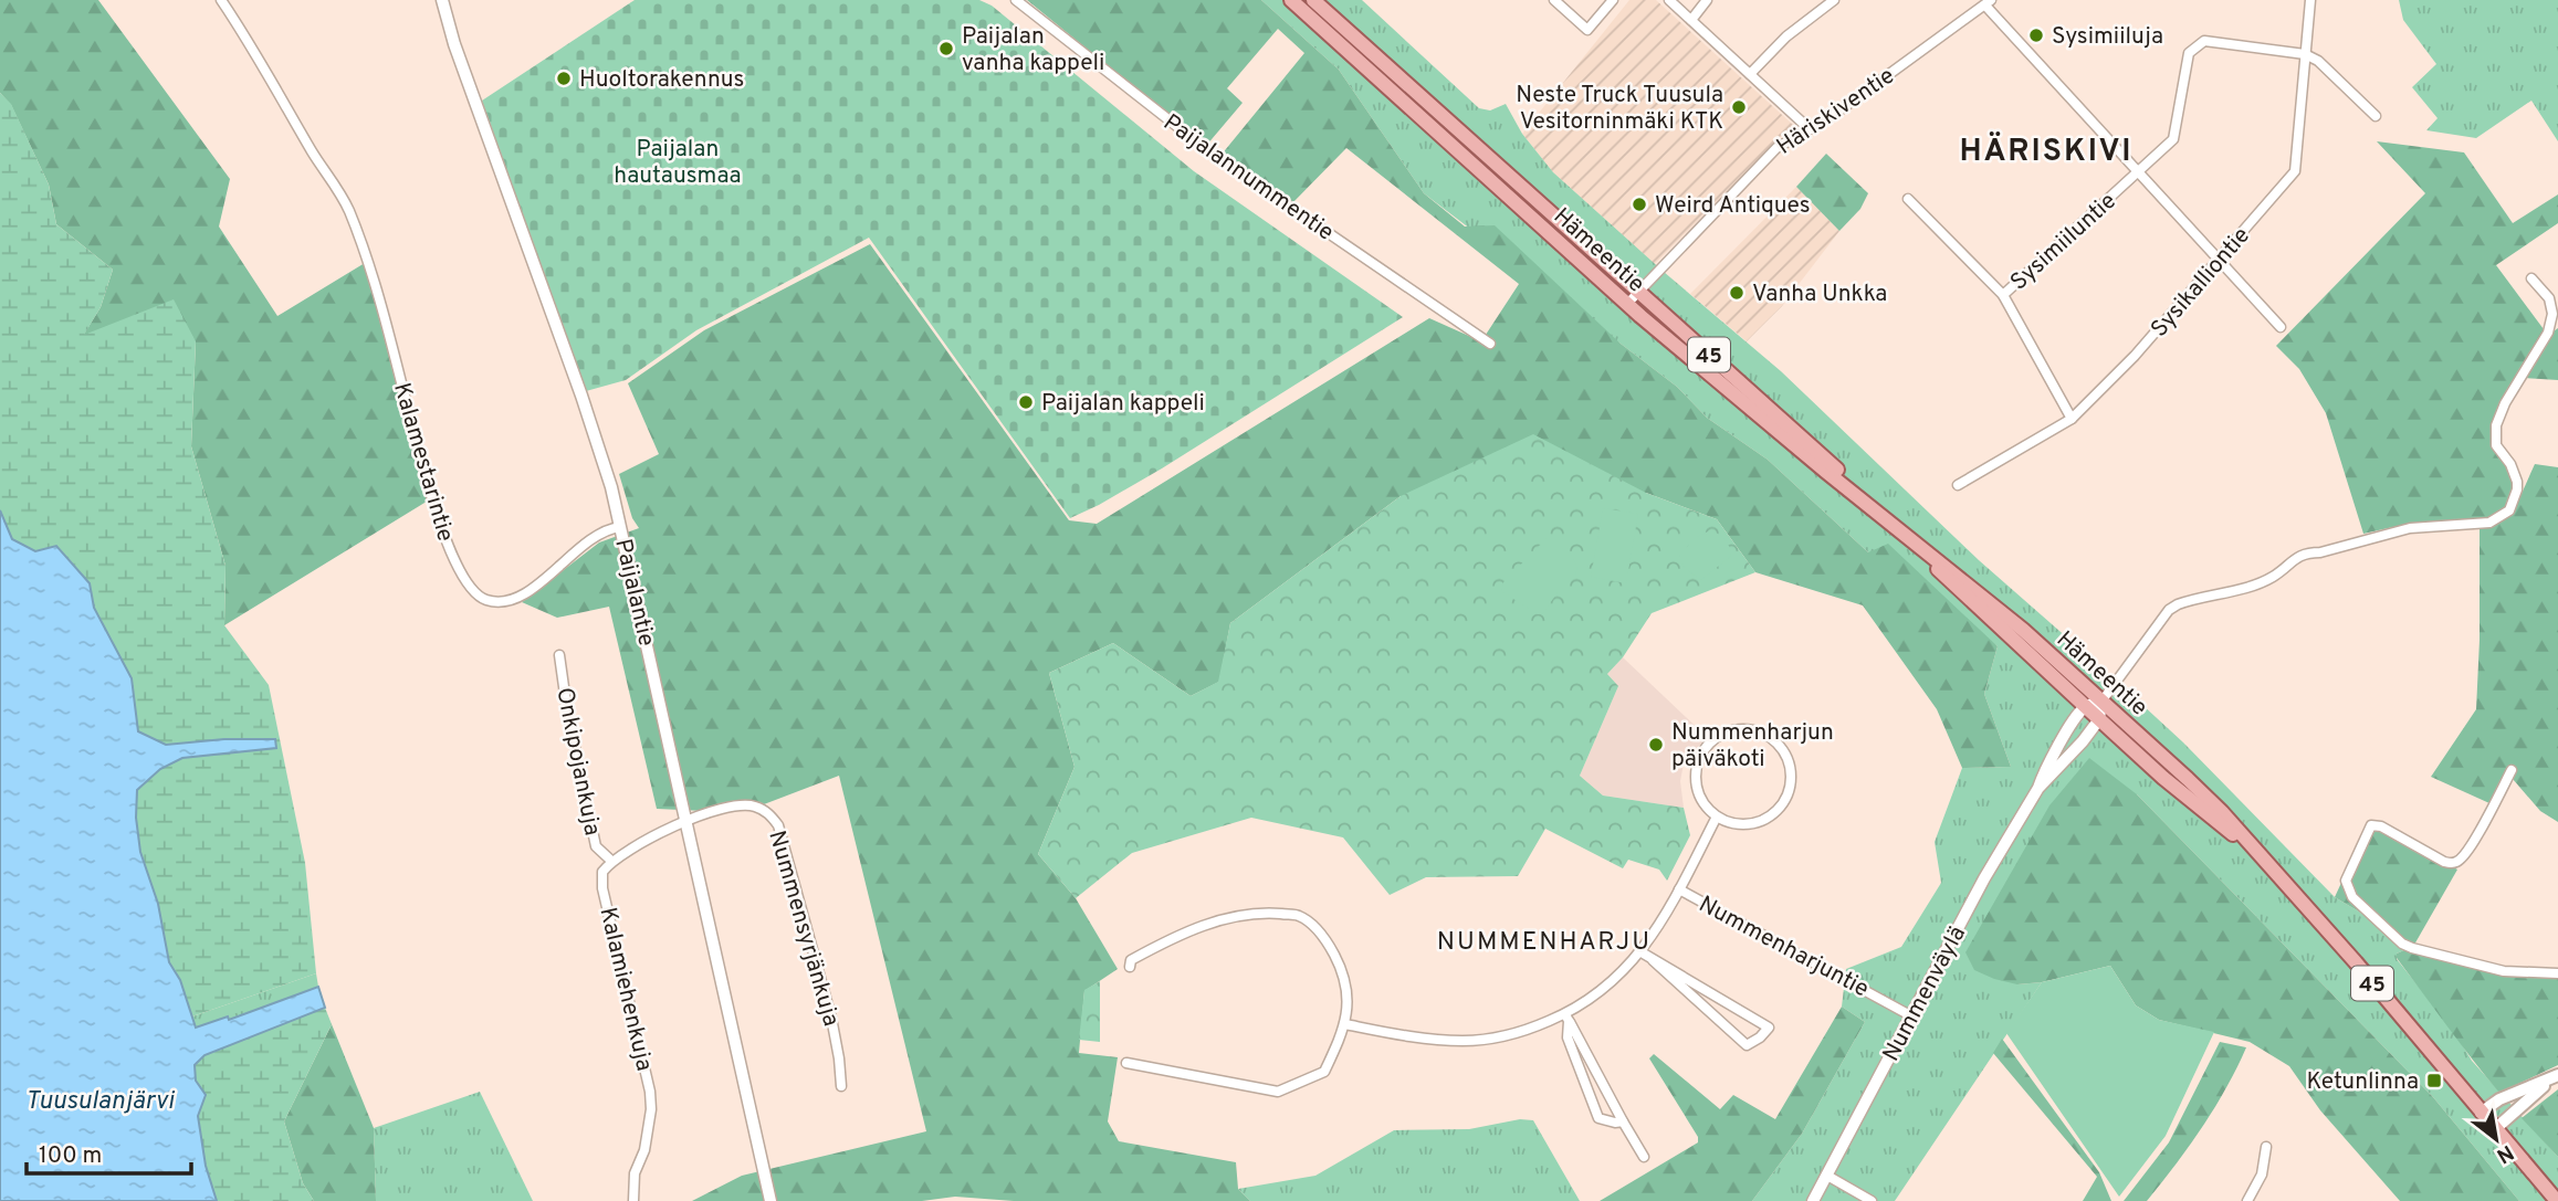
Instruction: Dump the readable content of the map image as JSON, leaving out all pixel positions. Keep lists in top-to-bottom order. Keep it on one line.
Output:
{"streets":{"main road":["Hämeentie","45"],"street":["Häriskiventie","Paijalannummentie","Sysimiiluntie","Sysikalliontie","Kalamestarintie","Paijalantie","Onkipojankuja","Nummensyrjänkuja","Nummenharjuntie","Kalamiehenkuja","Nummenväylä"]},"crossings":[["Häriskiventie","Hämeentie"],["Sysimiiluntie","Sysikalliontie"],["Hämeentie","Nummenväylä"],["Kalamestarintie","Paijalantie"],["Paijalantie","Nummensyrjänkuja"],["Onkipojankuja","Kalamiehenkuja"],["Nummenharjuntie","Nummenväylä"]],"districts":["HÄRISKIVI","NUMMENHARJU"],"water":["Tuusulanjärvi"],"parks":["Paijalan hautausmaa"],"places":{"other":["Sysimiiluja","Paijalan vanha kappeli","Huoltorakennus","Neste Truck Tuusula Vesitorninmäki KTK","Weird Antiques","Vanha Unkka","Paijalan kappeli","Nummenharjun päiväkoti"],"transit":["Ketunlinna"]},"scale_bar":"100 m","north":"bottom right"}
